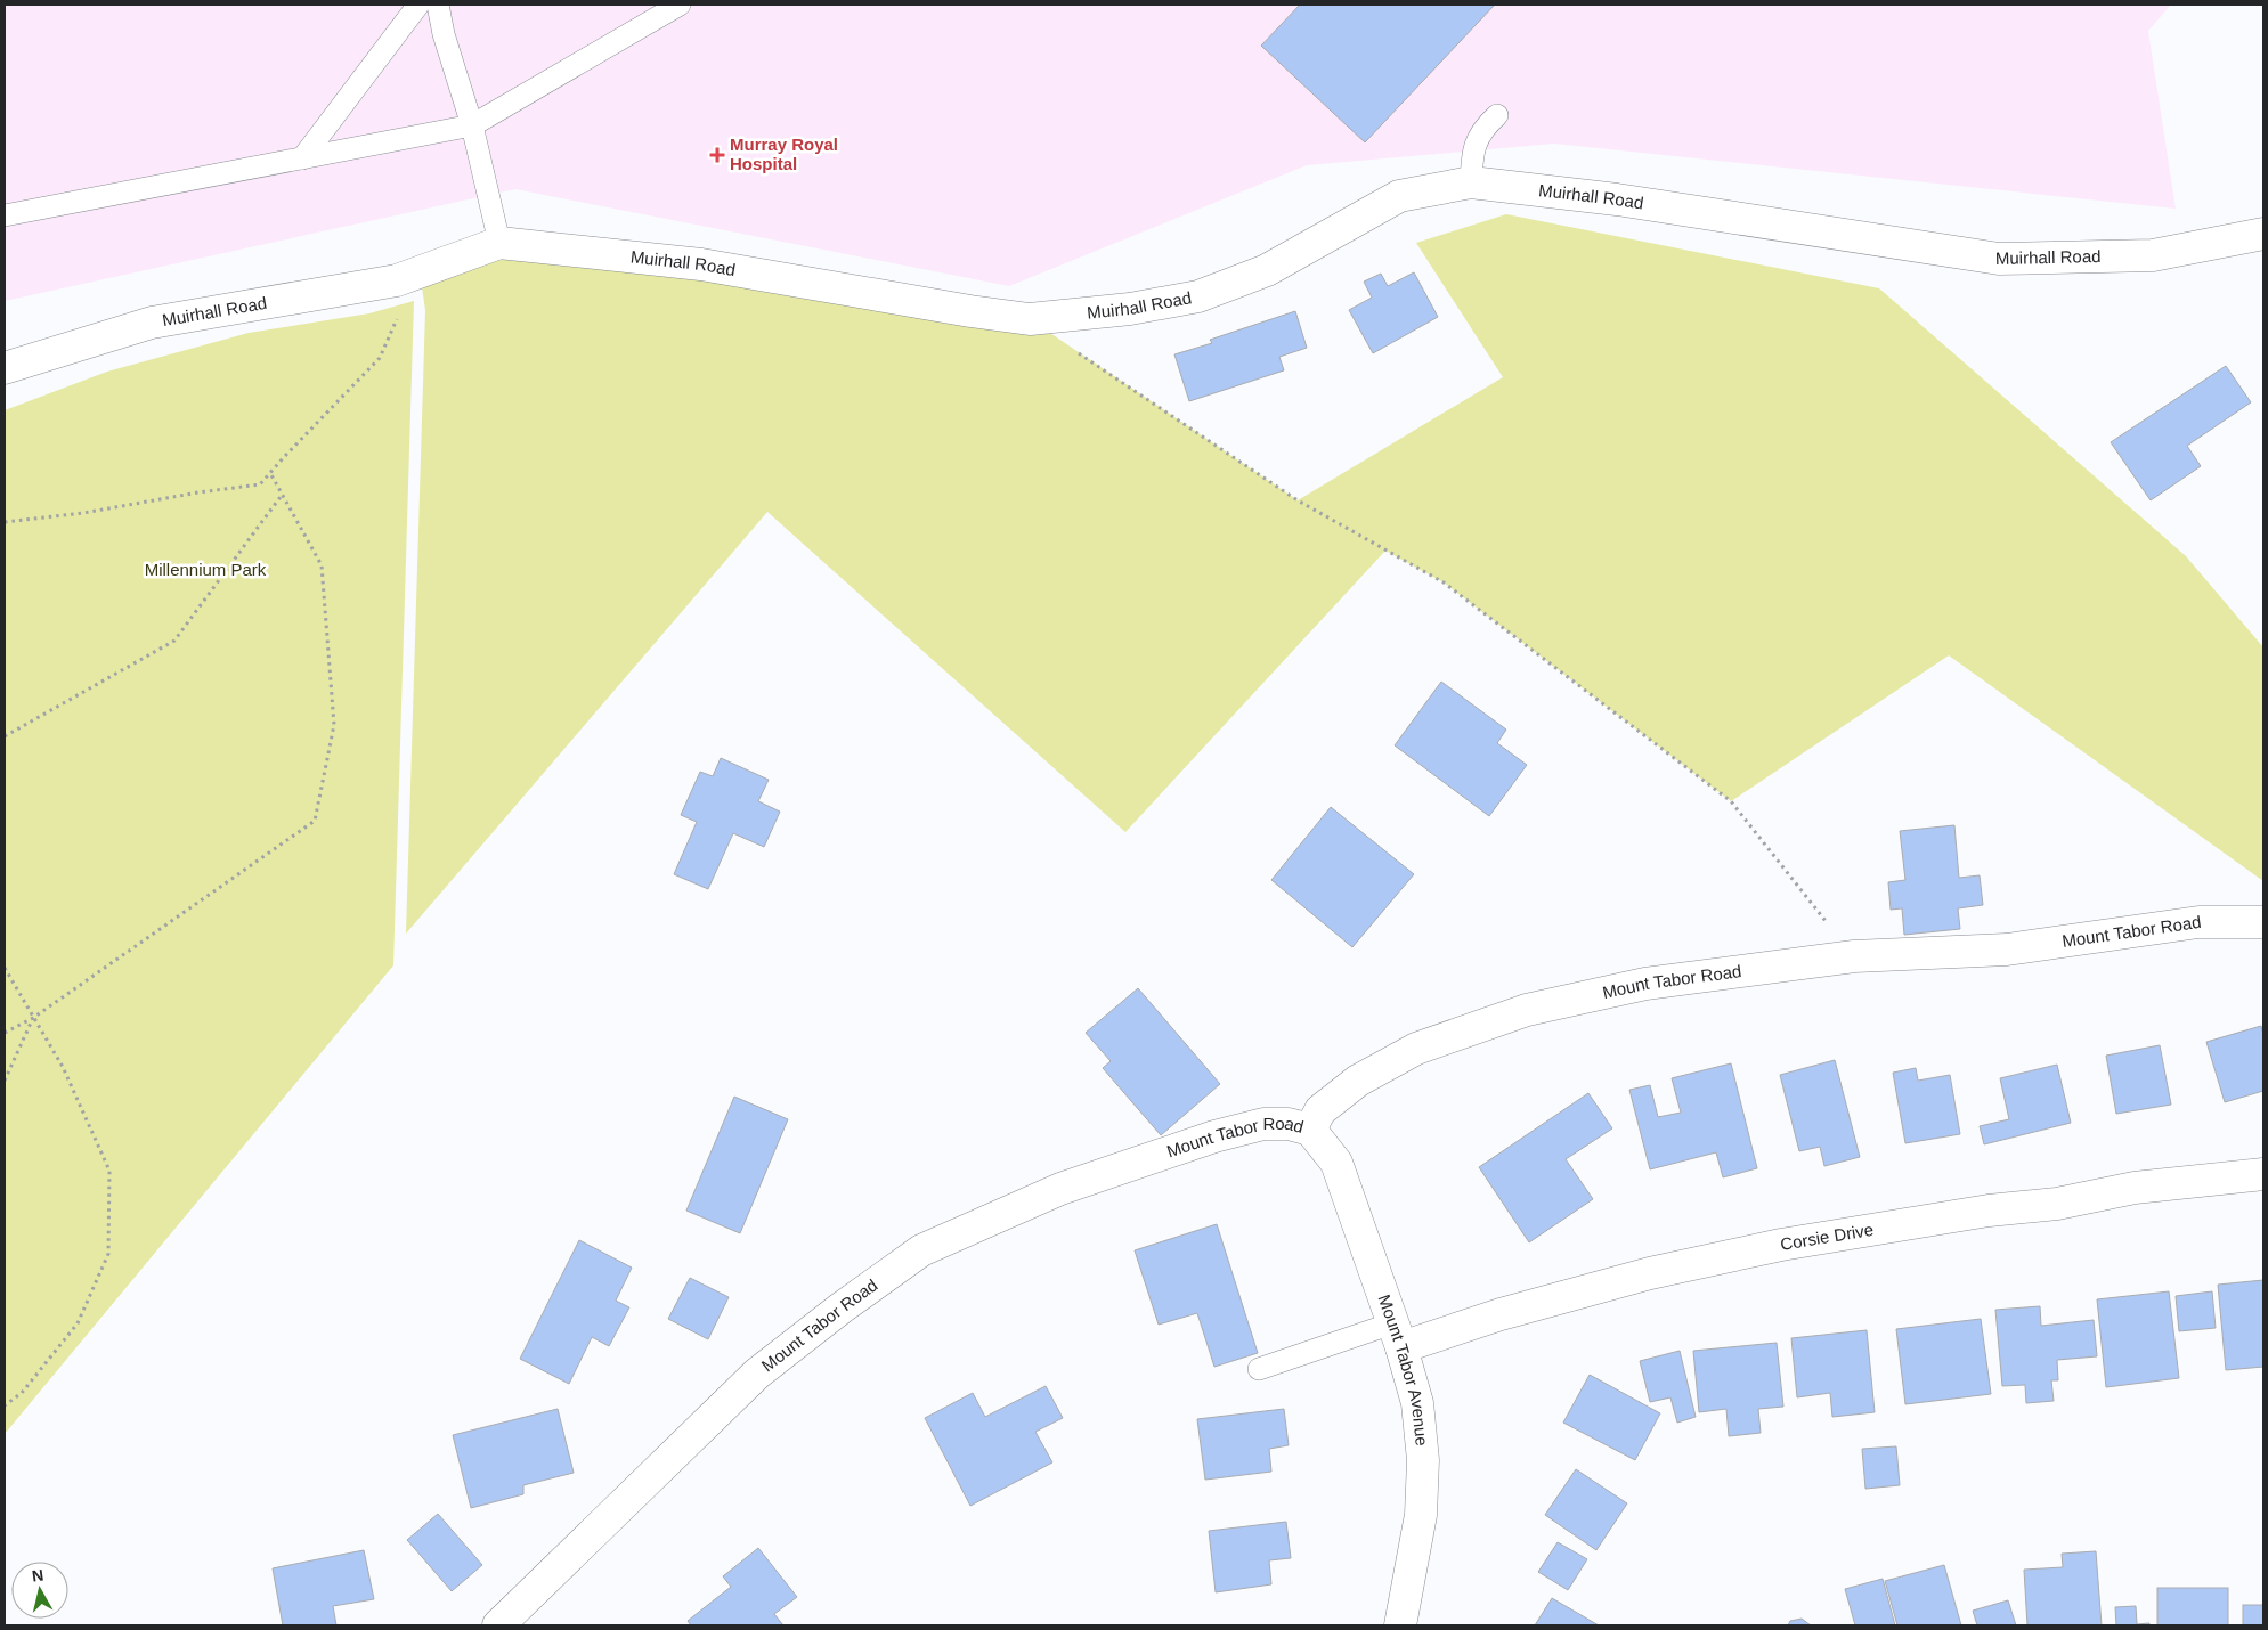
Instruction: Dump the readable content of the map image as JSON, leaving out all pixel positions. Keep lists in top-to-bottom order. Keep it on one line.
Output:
{"streets":{"street":["Muirhall Road","Mount Tabor Road","Corsie Drive","Mount Tabor Avenue"]},"crossings":[["Mount Tabor Road","Mount Tabor Avenue"],["Corsie Drive","Mount Tabor Avenue"]],"parks":["Millennium Park"],"places":{"health":["Murray Royal Hospital"]},"north":"top"}
